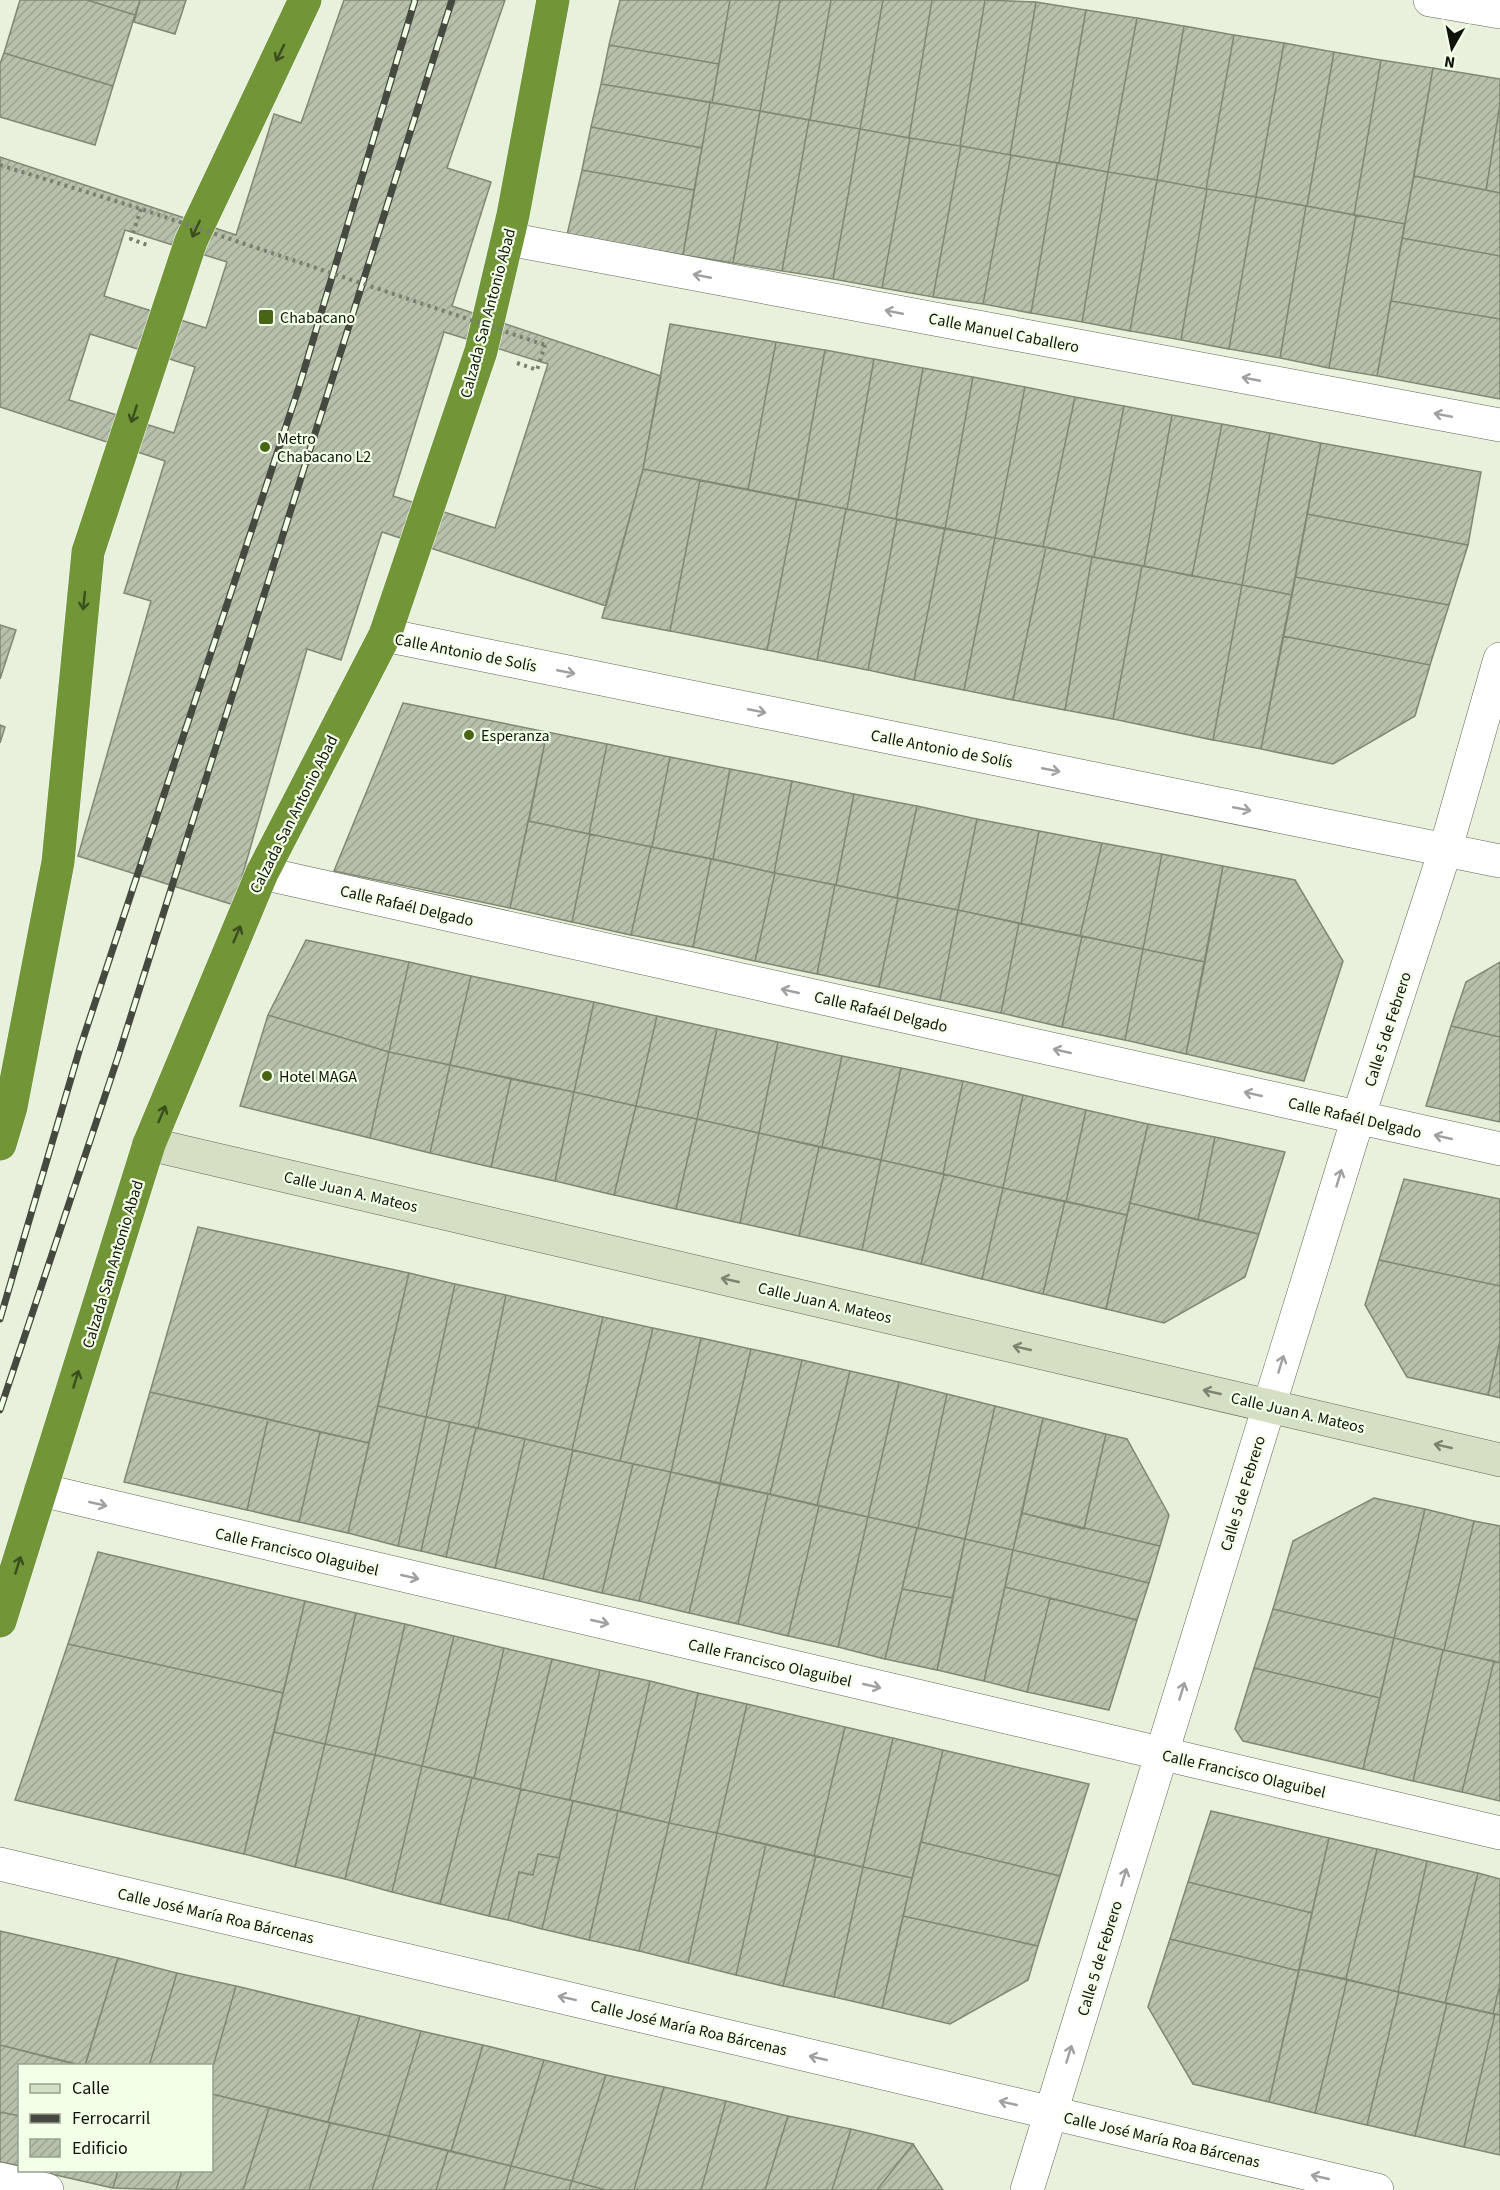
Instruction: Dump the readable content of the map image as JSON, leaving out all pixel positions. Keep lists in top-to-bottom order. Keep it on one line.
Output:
{"streets":{"highway":["Calzada San Antonio Abad"],"street":["Calle Manuel Caballero","Calle Antonio de Solís","Calle Rafaél Delgado","Calle 5 de Febrero","Calle Juan A. Mateos","Calle Francisco Olaguibel","Calle José María Roa Bárcenas"]},"crossings":[["Calzada San Antonio Abad","Calle Manuel Caballero"],["Calzada San Antonio Abad","Calle Antonio de Solís"],["Calzada San Antonio Abad","Calle Rafaél Delgado"],["Calzada San Antonio Abad","Calle Juan A. Mateos"],["Calzada San Antonio Abad","Calle Francisco Olaguibel"],["Calle Antonio de Solís","Calle 5 de Febrero"],["Calle Rafaél Delgado","Calle 5 de Febrero"],["Calle 5 de Febrero","Calle Juan A. Mateos"],["Calle 5 de Febrero","Calle Francisco Olaguibel"],["Calle 5 de Febrero","Calle José María Roa Bárcenas"]],"one_way":["Calle Manuel Caballero","Calle Antonio de Solís","Calle Rafaél Delgado","Calle 5 de Febrero","Calle Juan A. Mateos","Calle Francisco Olaguibel","Calle José María Roa Bárcenas"],"places":{"transit":["Chabacano"],"other":["Metro Chabacano L2","Esperanza","Hotel MAGA"]},"legend":["Calle","Ferrocarril","Edificio"],"north":"bottom"}
